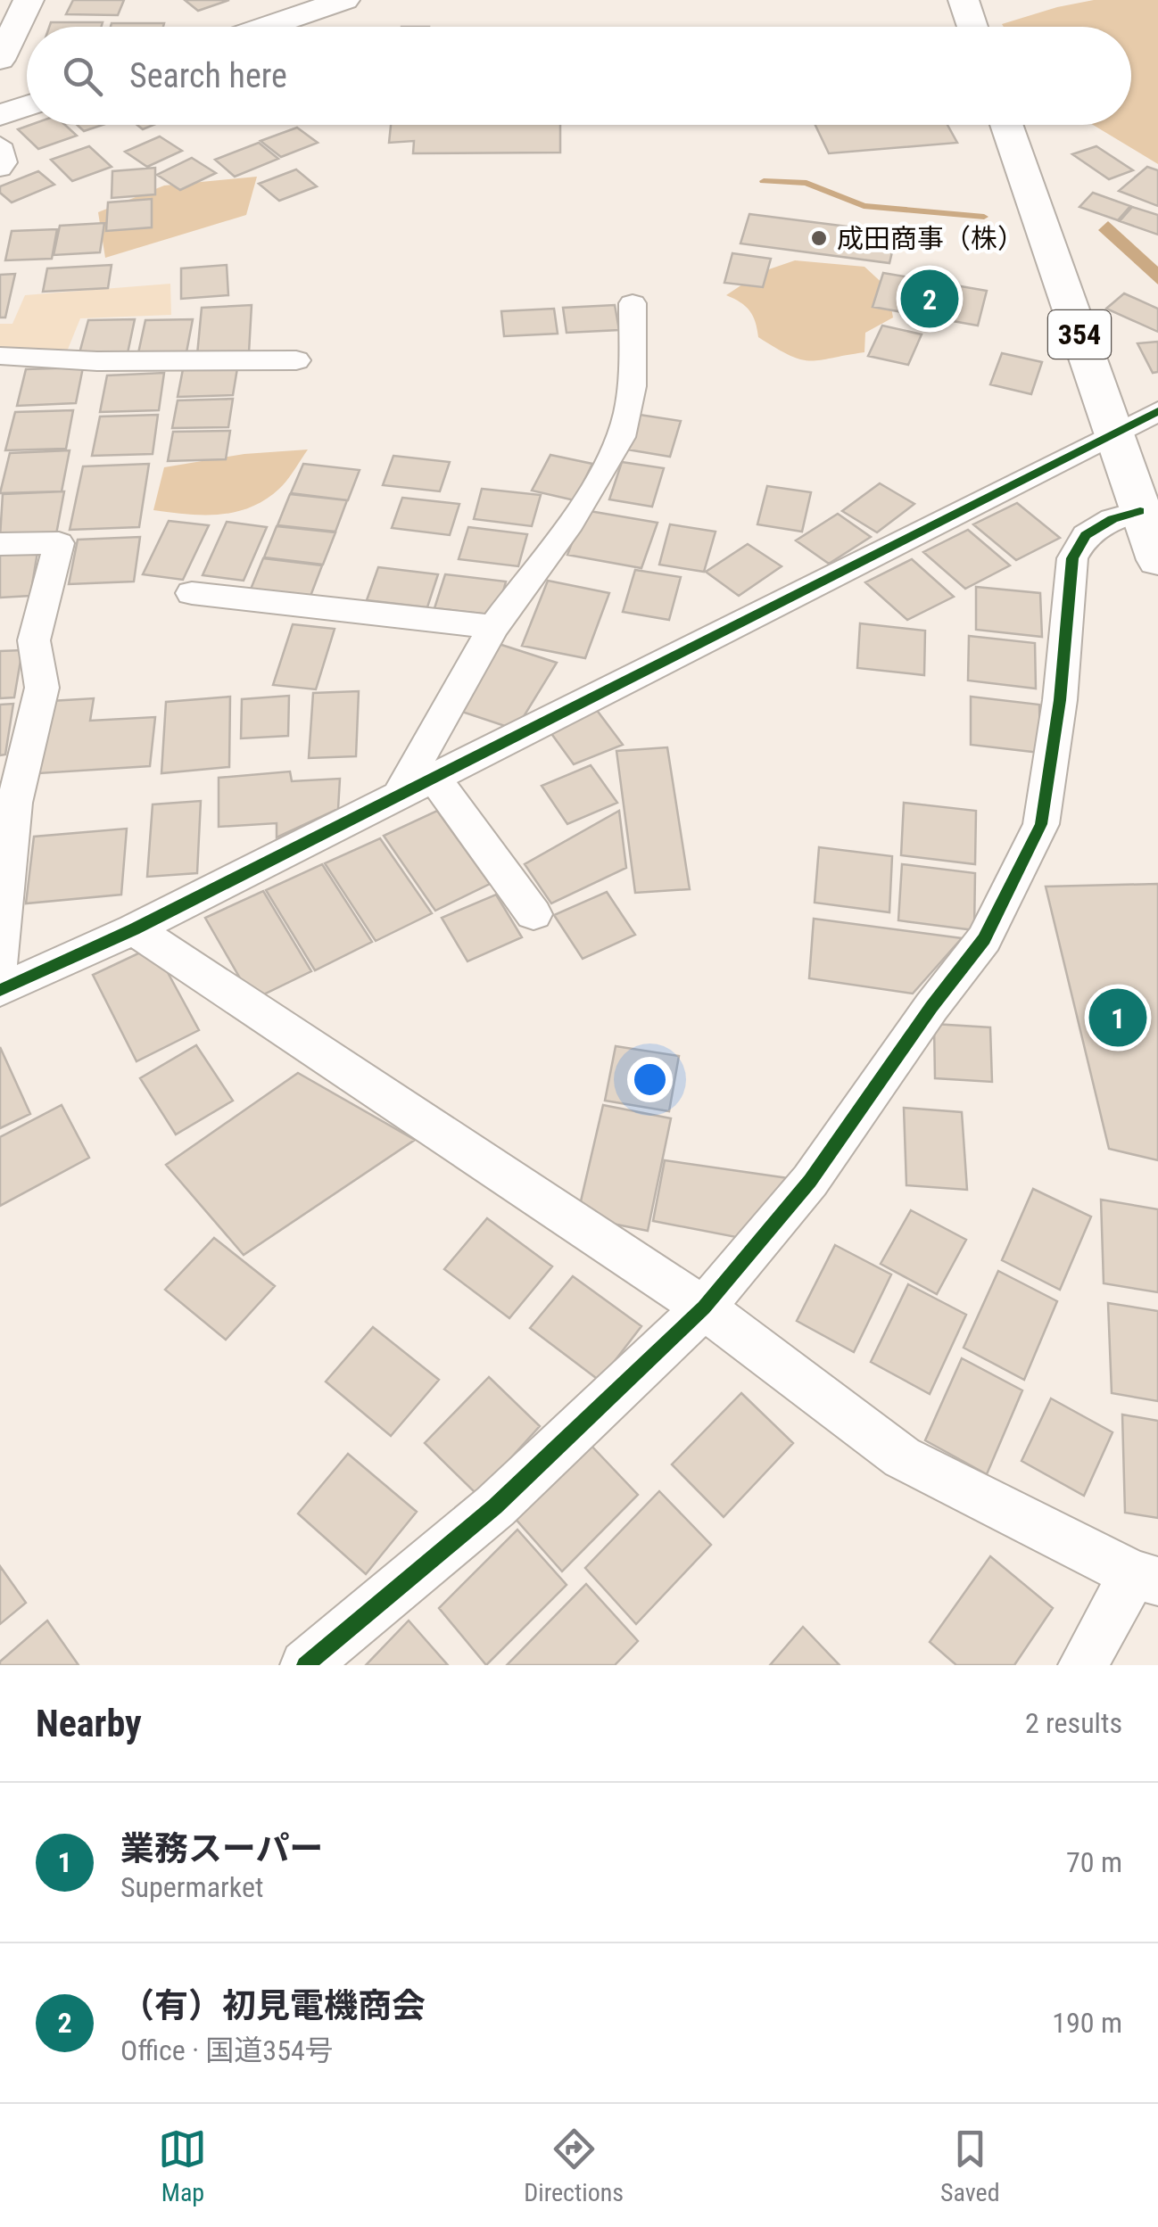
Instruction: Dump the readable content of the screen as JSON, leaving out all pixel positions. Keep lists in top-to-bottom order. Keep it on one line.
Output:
{"streets":{"main road":["354"]},"places":["成田商事（株）"],"page":{"search":"Search here","pins":["2","1"],"heading":["Nearby","2 results"],"list":[{"mark":"1","name":"業務スーパー","note":"Supermarket","value":"70 m"},{"mark":"2","name":"（有）初見電機商会","note":"Office · 国道354号","value":"190 m"}],"nav":["Map","Directions","Saved"]}}
